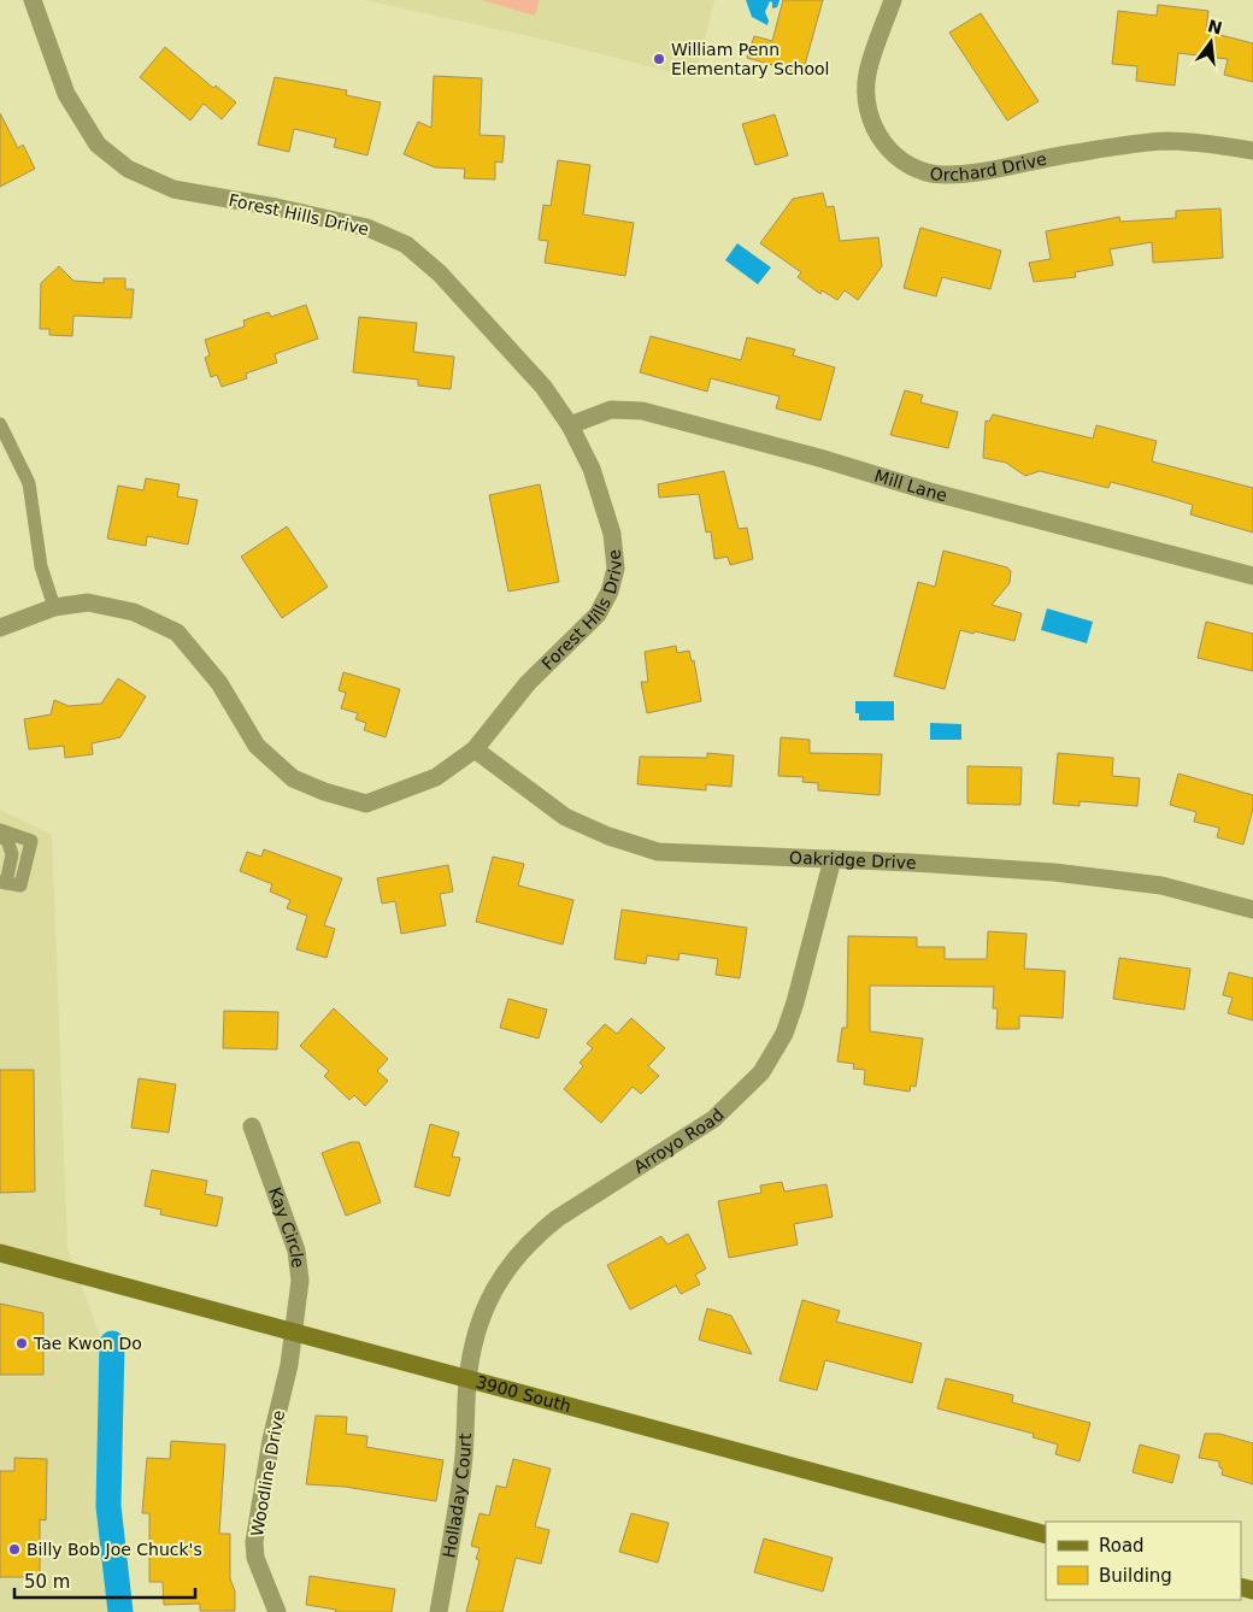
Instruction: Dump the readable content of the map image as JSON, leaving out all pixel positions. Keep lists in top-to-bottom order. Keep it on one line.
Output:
{"streets":{"main road":["3900 South"],"street":["Orchard Drive","Forest Hills Drive","Mill Lane","Oakridge Drive","Arroyo Road","Kay Circle","Woodline Drive","Holladay Court"]},"crossings":[["Forest Hills Drive","Mill Lane"],["Forest Hills Drive","Oakridge Drive"],["Oakridge Drive","Arroyo Road"],["Arroyo Road","3900 South"],["Arroyo Road","Holladay Court"],["Kay Circle","3900 South"],["Kay Circle","Woodline Drive"],["3900 South","Woodline Drive"],["3900 South","Holladay Court"]],"places":["William Penn Elementary School","Tae Kwon Do","Billy Bob Joe Chuck's"],"legend":["Road","Building"],"scale_bar":"50 m","north":"top"}
